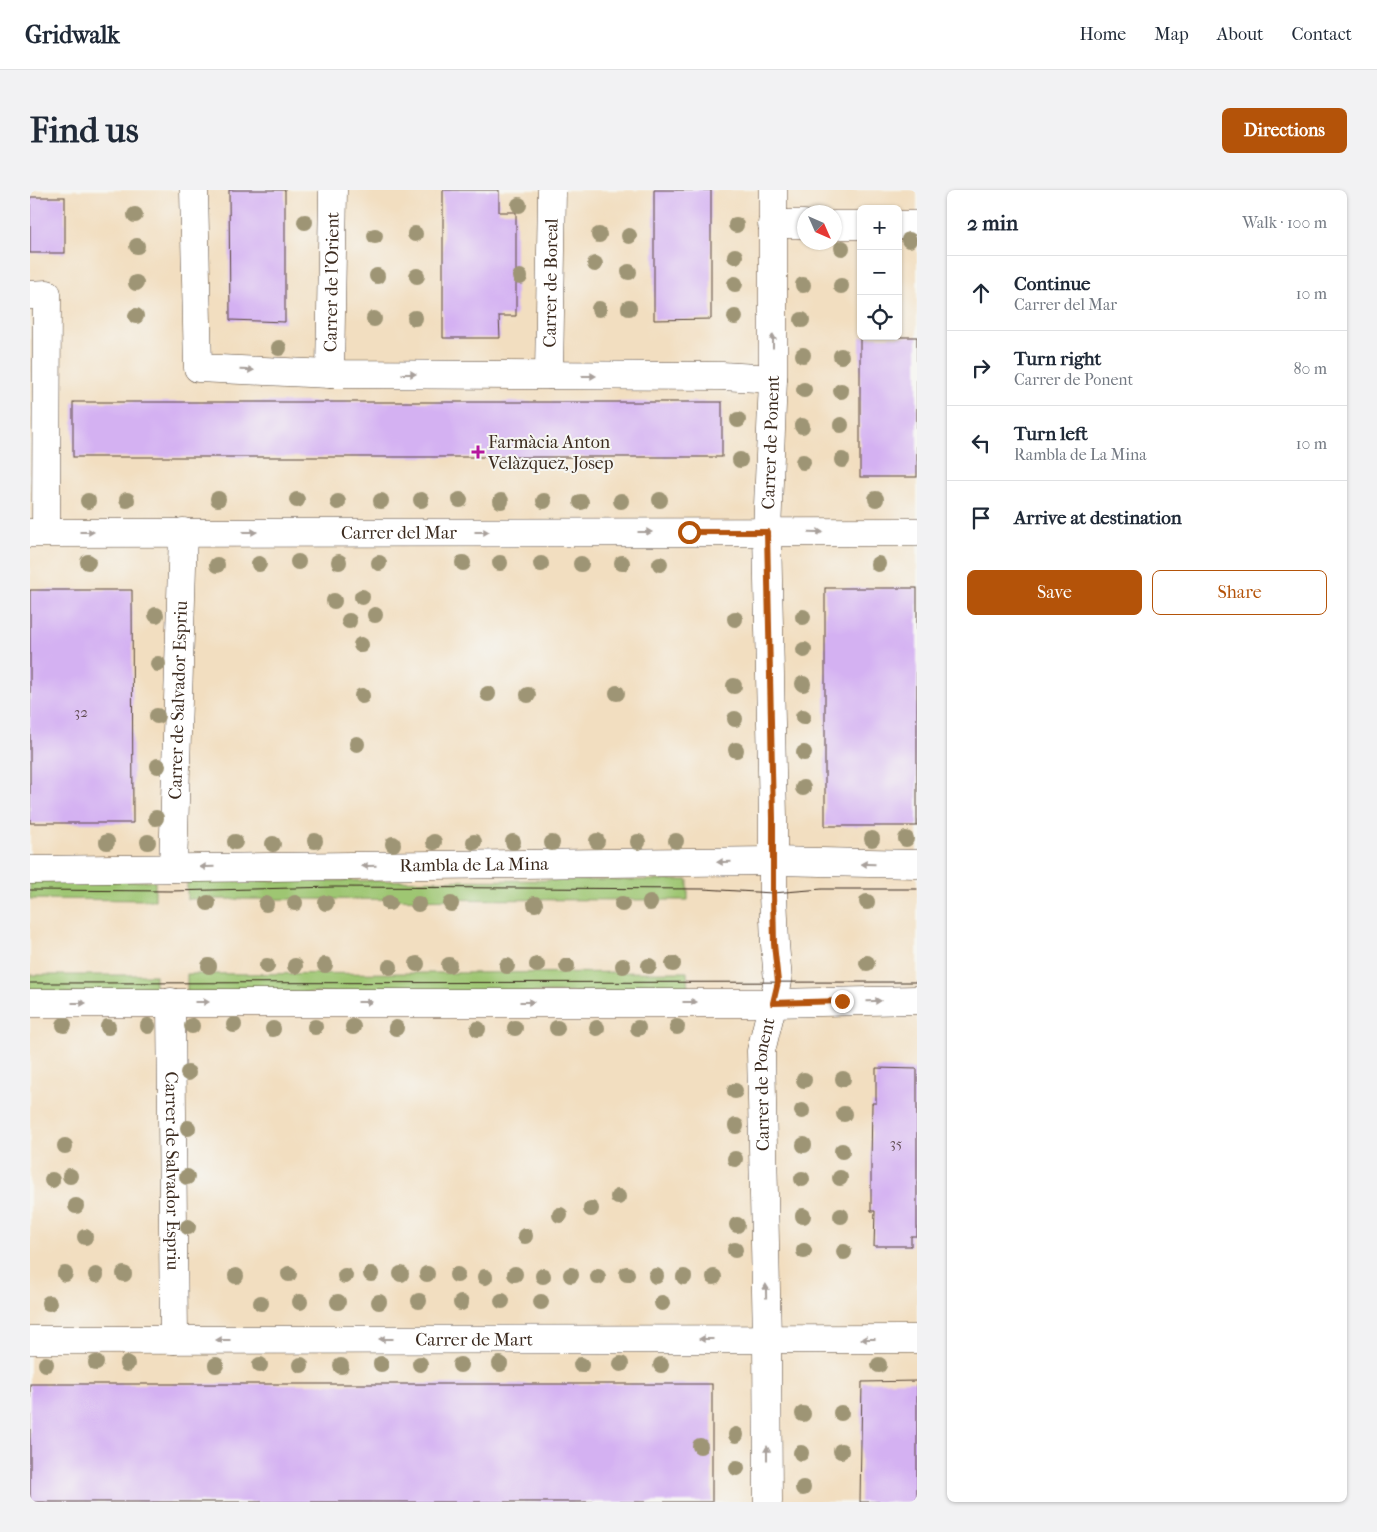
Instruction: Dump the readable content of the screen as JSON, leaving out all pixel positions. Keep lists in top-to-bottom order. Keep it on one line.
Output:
{"streets":{"street":["Carrer de l'Orient","Carrer de Boreal","Carrer de Ponent","Carrer del Mar","Carrer de Salvador Espriu","Rambla de La Mina","Carrer de Mart"]},"crossings":[["Carrer de Ponent","Carrer del Mar"],["Carrer de Ponent","Rambla de La Mina"],["Carrer de Ponent","Carrer de Mart"],["Carrer del Mar","Carrer de Salvador Espriu"],["Carrer de Salvador Espriu","Rambla de La Mina"],["Carrer de Salvador Espriu","Carrer de Mart"]],"one_way":["Carrer de Ponent","Carrer de Mart"],"places":{"health":["Farmàcia Anton Velàzquez, Josep"]},"house_numbers":["32","35"],"north":"bottom right","page":{"header":"Gridwalk","nav":["Home","Map","About","Contact"],"buttons":["Directions",["Save","Share"]],"title":"Find us","heading":["2 min","Walk · 100 m"],"map_buttons":["+","−"],"list":[["Continue","Carrer del Mar","10 m"],["Turn right","Carrer de Ponent","80 m"],["Turn left","Rambla de La Mina","10 m"],"Arrive at destination"]}}
